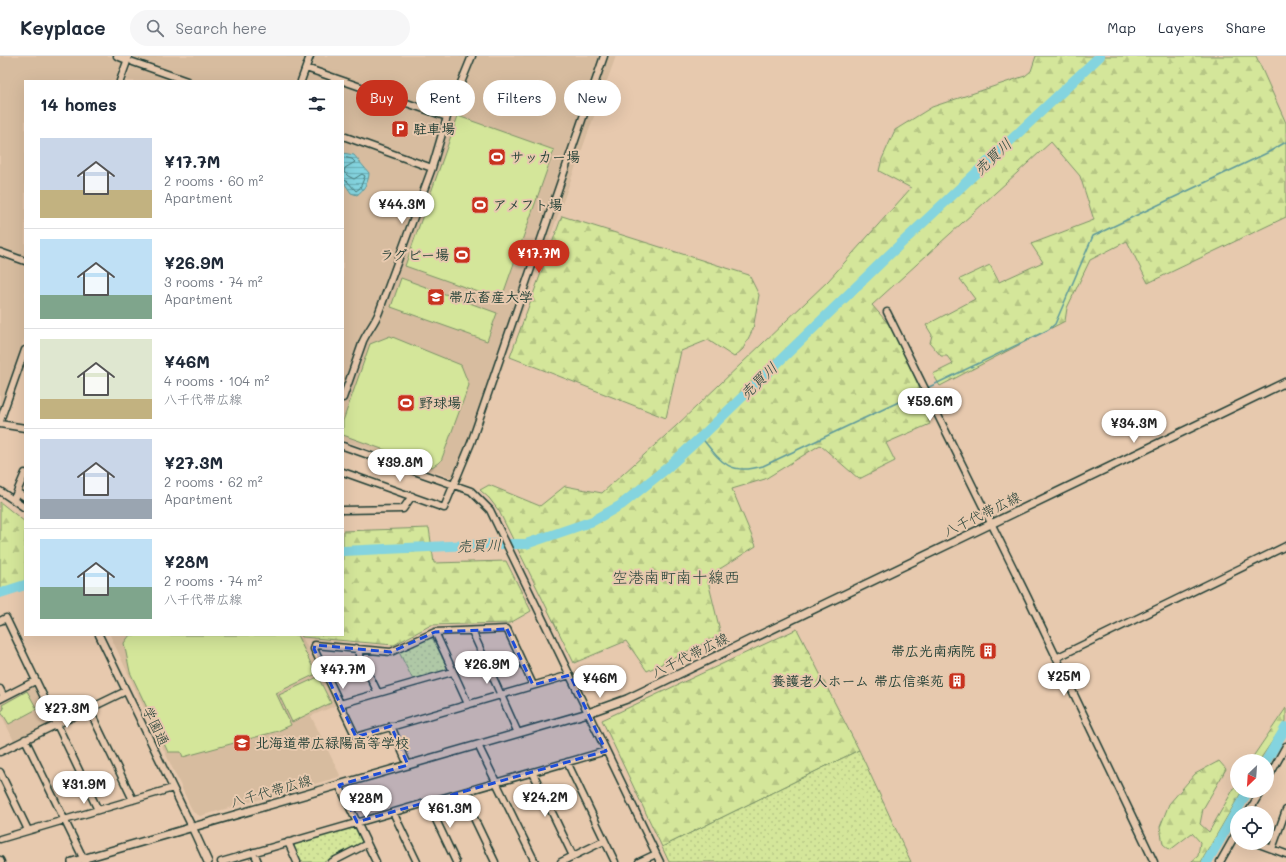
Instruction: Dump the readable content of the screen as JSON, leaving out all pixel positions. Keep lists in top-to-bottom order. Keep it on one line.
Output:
{"streets":{"main road":["八千代帯広線"],"street":["学園通"]},"crossings":[["八千代帯広線","学園通"]],"districts":["空港南町南十線西"],"water":["売買川"],"places":{"parking":["駐車場"],"sports":["サッカー場","アメフト場","ラグビー場","野球場"],"school or university":["帯広畜産大学","北海道帯広緑陽高等学校"],"building":["帯広光南病院","養護老人ホーム 帯広信楽苑"]},"north":"bottom left","page":{"header":"Keyplace","search":"Search here","nav":["Map","Layers","Share"],"chip":["Buy","Rent","Filters","New"],"heading":"14 homes","list":[{"name":"¥17.7M","note":"2 rooms · 60 m² · Apartment"},{"name":"¥26.9M","note":"3 rooms · 74 m² · Apartment"},{"name":"¥46M","note":"4 rooms · 104 m² · 八千代帯広線"},{"name":"¥27.3M","note":"2 rooms · 62 m² · Apartment"},{"name":"¥28M","note":"2 rooms · 74 m² · 八千代帯広線"}],"price":["¥44.3M","¥17.7M","¥59.6M","¥34.3M","¥39.8M","¥26.9M","¥47.7M","¥25M","¥46M","¥27.3M","¥31.9M","¥24.2M","¥28M","¥61.3M"]}}
